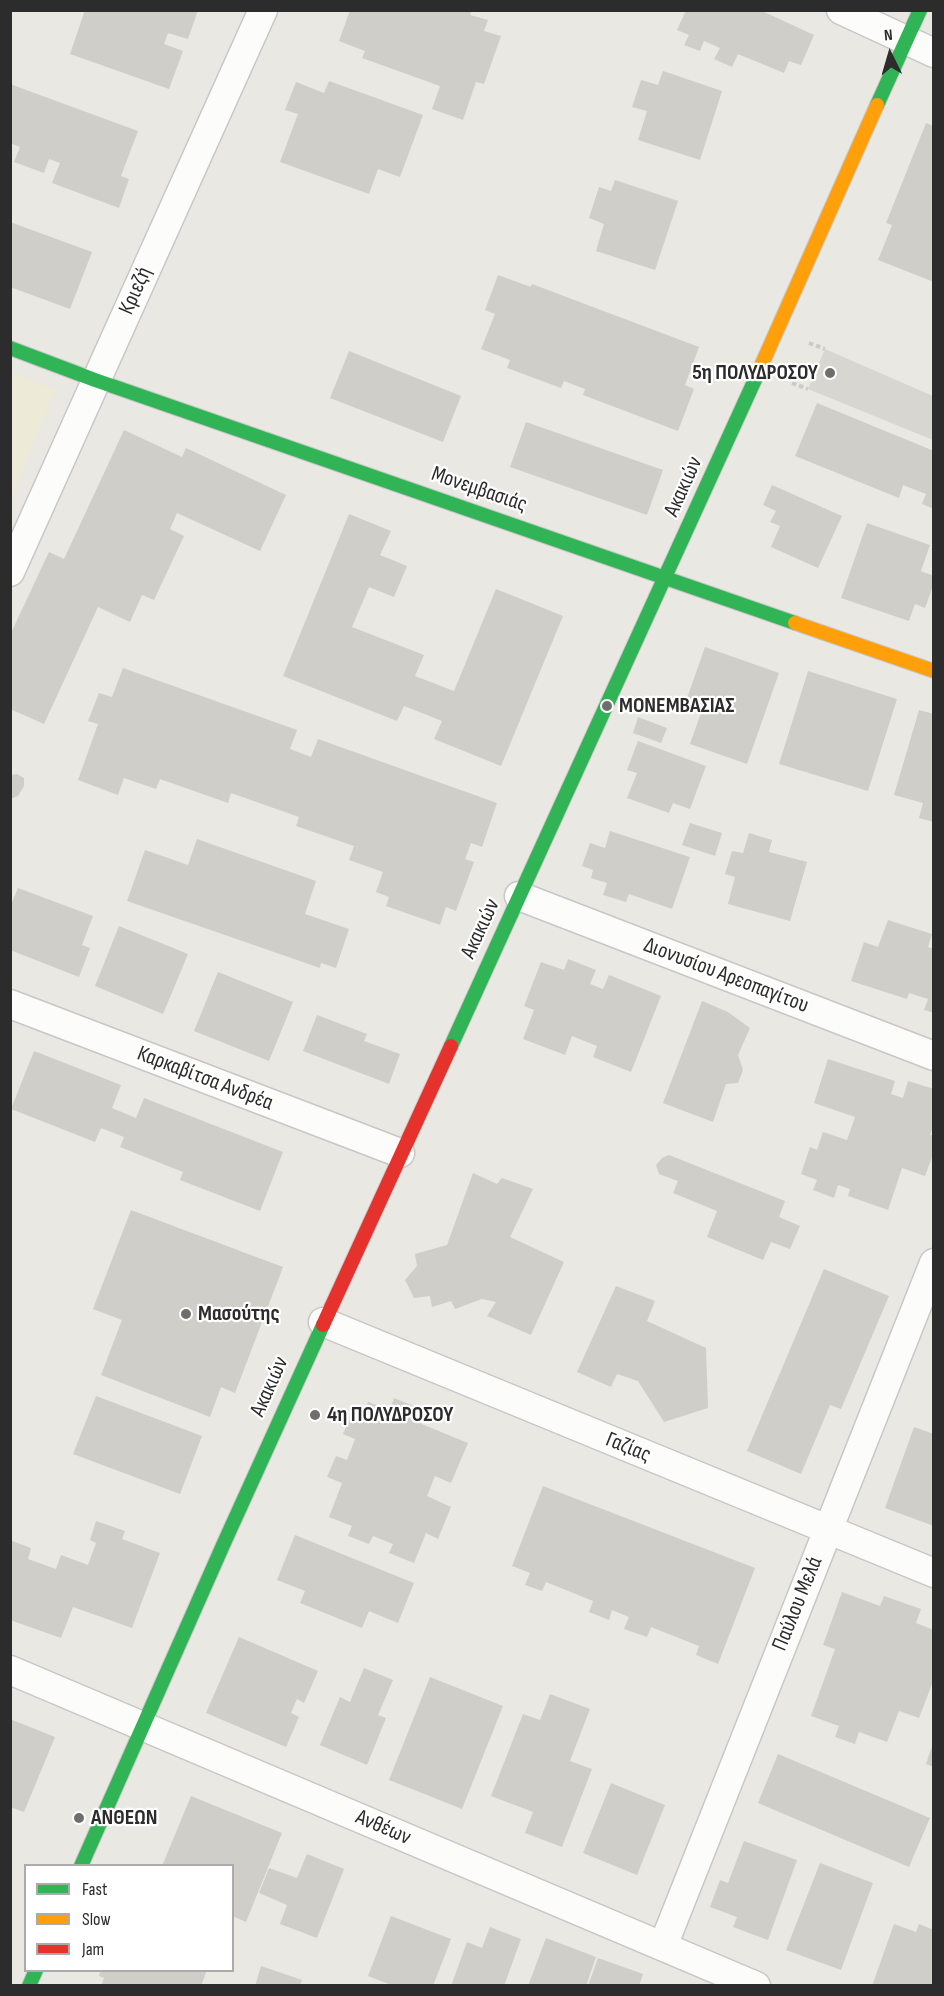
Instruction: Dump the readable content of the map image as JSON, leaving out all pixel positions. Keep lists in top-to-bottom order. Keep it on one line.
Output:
{"streets":{"street":["Κριεζή","Ακακιών","Μονεμβασιάς","Διονυσίου Αρεοπαγίτου","Καρκαβίτσα Ανδρέα","Γαζίας","Παύλου Μελά","Ανθέων"]},"crossings":[["Κριεζή","Μονεμβασιάς"],["Ακακιών","Μονεμβασιάς"],["Ακακιών","Διονυσίου Αρεοπαγίτου"],["Ακακιών","Καρκαβίτσα Ανδρέα"],["Ακακιών","Γαζίας"],["Ακακιών","Ανθέων"],["Γαζίας","Παύλου Μελά"],["Παύλου Μελά","Ανθέων"]],"places":["5η ΠΟΛΥΔΡΟΣΟΥ","ΜΟΝΕΜΒΑΣΙΑΣ","Μασούτης","4η ΠΟΛΥΔΡΟΣΟΥ","ΑΝΘΕΩΝ"],"legend":["Fast","Slow","Jam"],"north":"top"}
